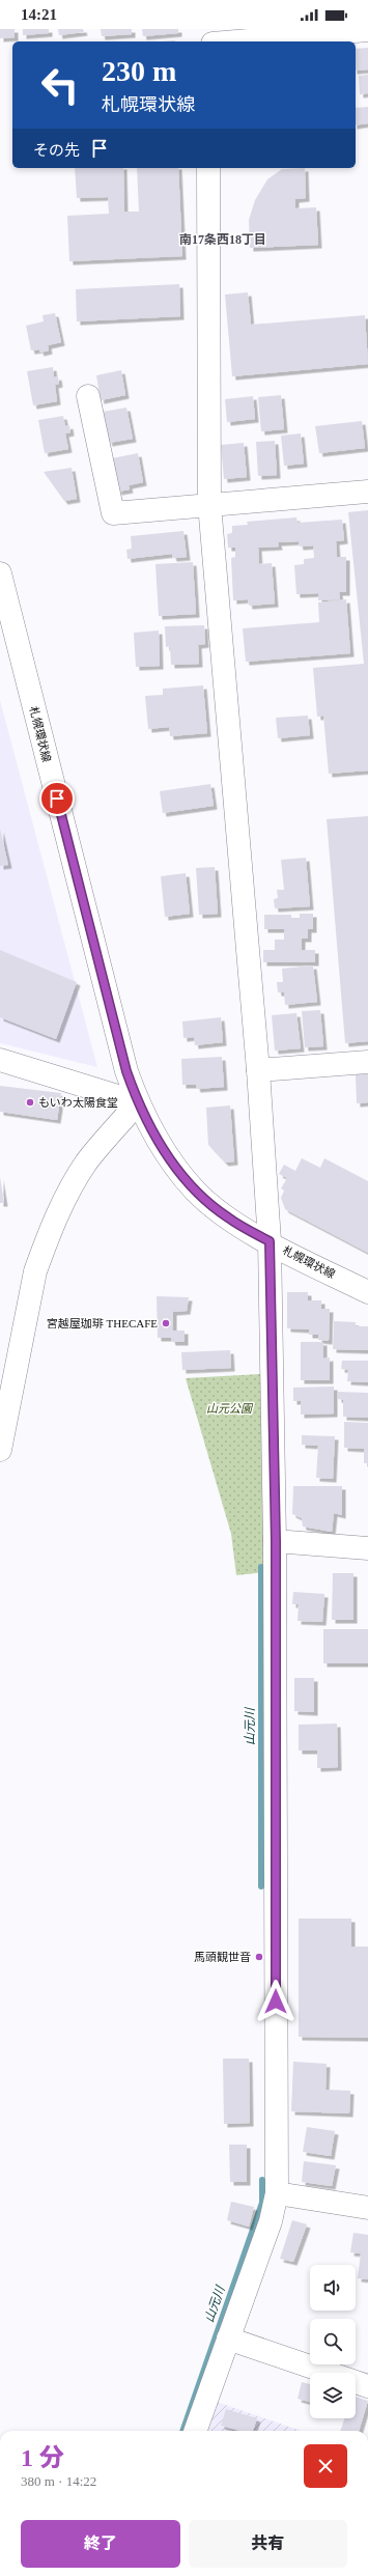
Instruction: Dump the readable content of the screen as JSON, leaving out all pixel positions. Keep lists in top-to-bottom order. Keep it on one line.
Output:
{"streets":{"street":["札幌環状線"]},"districts":["南17条西18丁目"],"water":["山元川"],"parks":["山元公園"],"places":["もいわ太陽食堂","宮越屋珈琲 THECAFE","馬頭観世音"],"page":{"status":"14:21","turn":["230 m","札幌環状線"],"then":"その先","heading":["1 分","380 m · 14:22"],"buttons":["終了","共有"]}}
